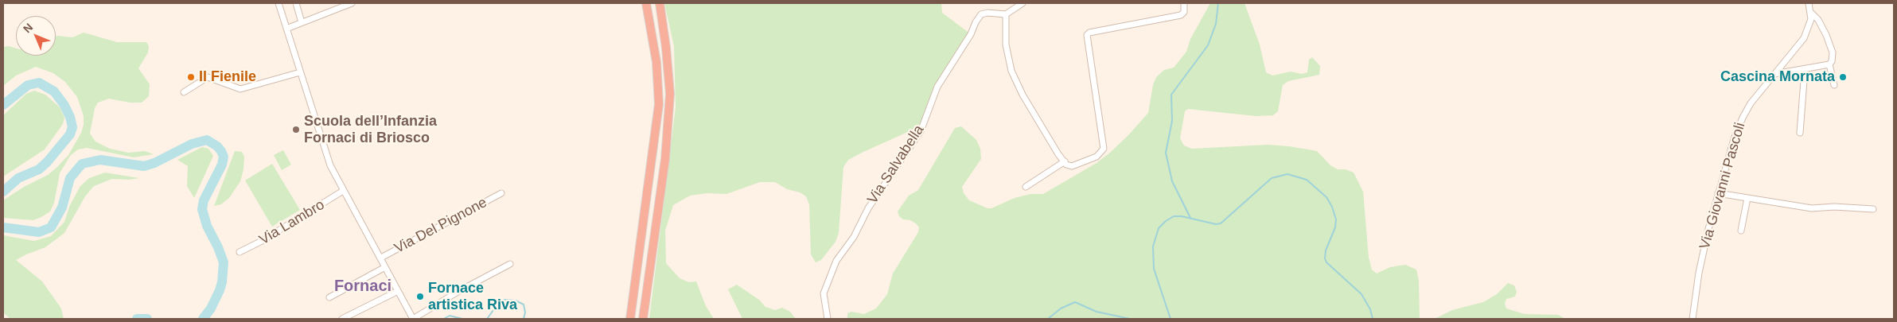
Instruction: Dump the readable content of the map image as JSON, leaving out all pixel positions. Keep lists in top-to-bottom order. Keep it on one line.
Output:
{"streets":{"street":["Via Salvabella","Via Giovanni Pascoli","Via Lambro","Via Del Pignone"]},"districts":["Fornaci"],"places":["Il Fienile","Cascina Mornata","Scuola dell’Infanzia Fornaci di Briosco","Fornace artistica Riva"],"north":"top left"}
